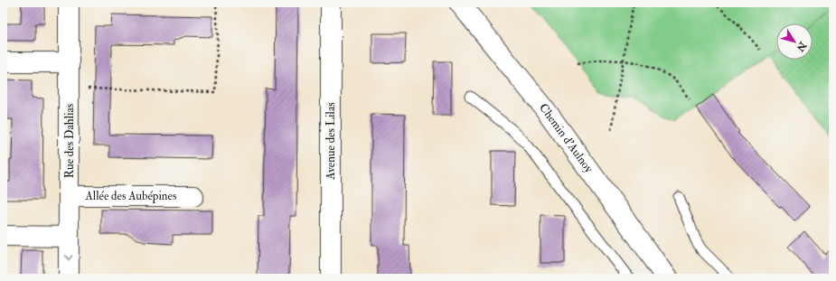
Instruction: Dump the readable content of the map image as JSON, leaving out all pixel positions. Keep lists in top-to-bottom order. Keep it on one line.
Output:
{"streets":{"street":["Chemin d'Aulnoy","Rue des Dahlias","Avenue des Lilas","Allée des Aubépines"]},"crossings":[["Rue des Dahlias","Allée des Aubépines"]],"north":"bottom right"}
